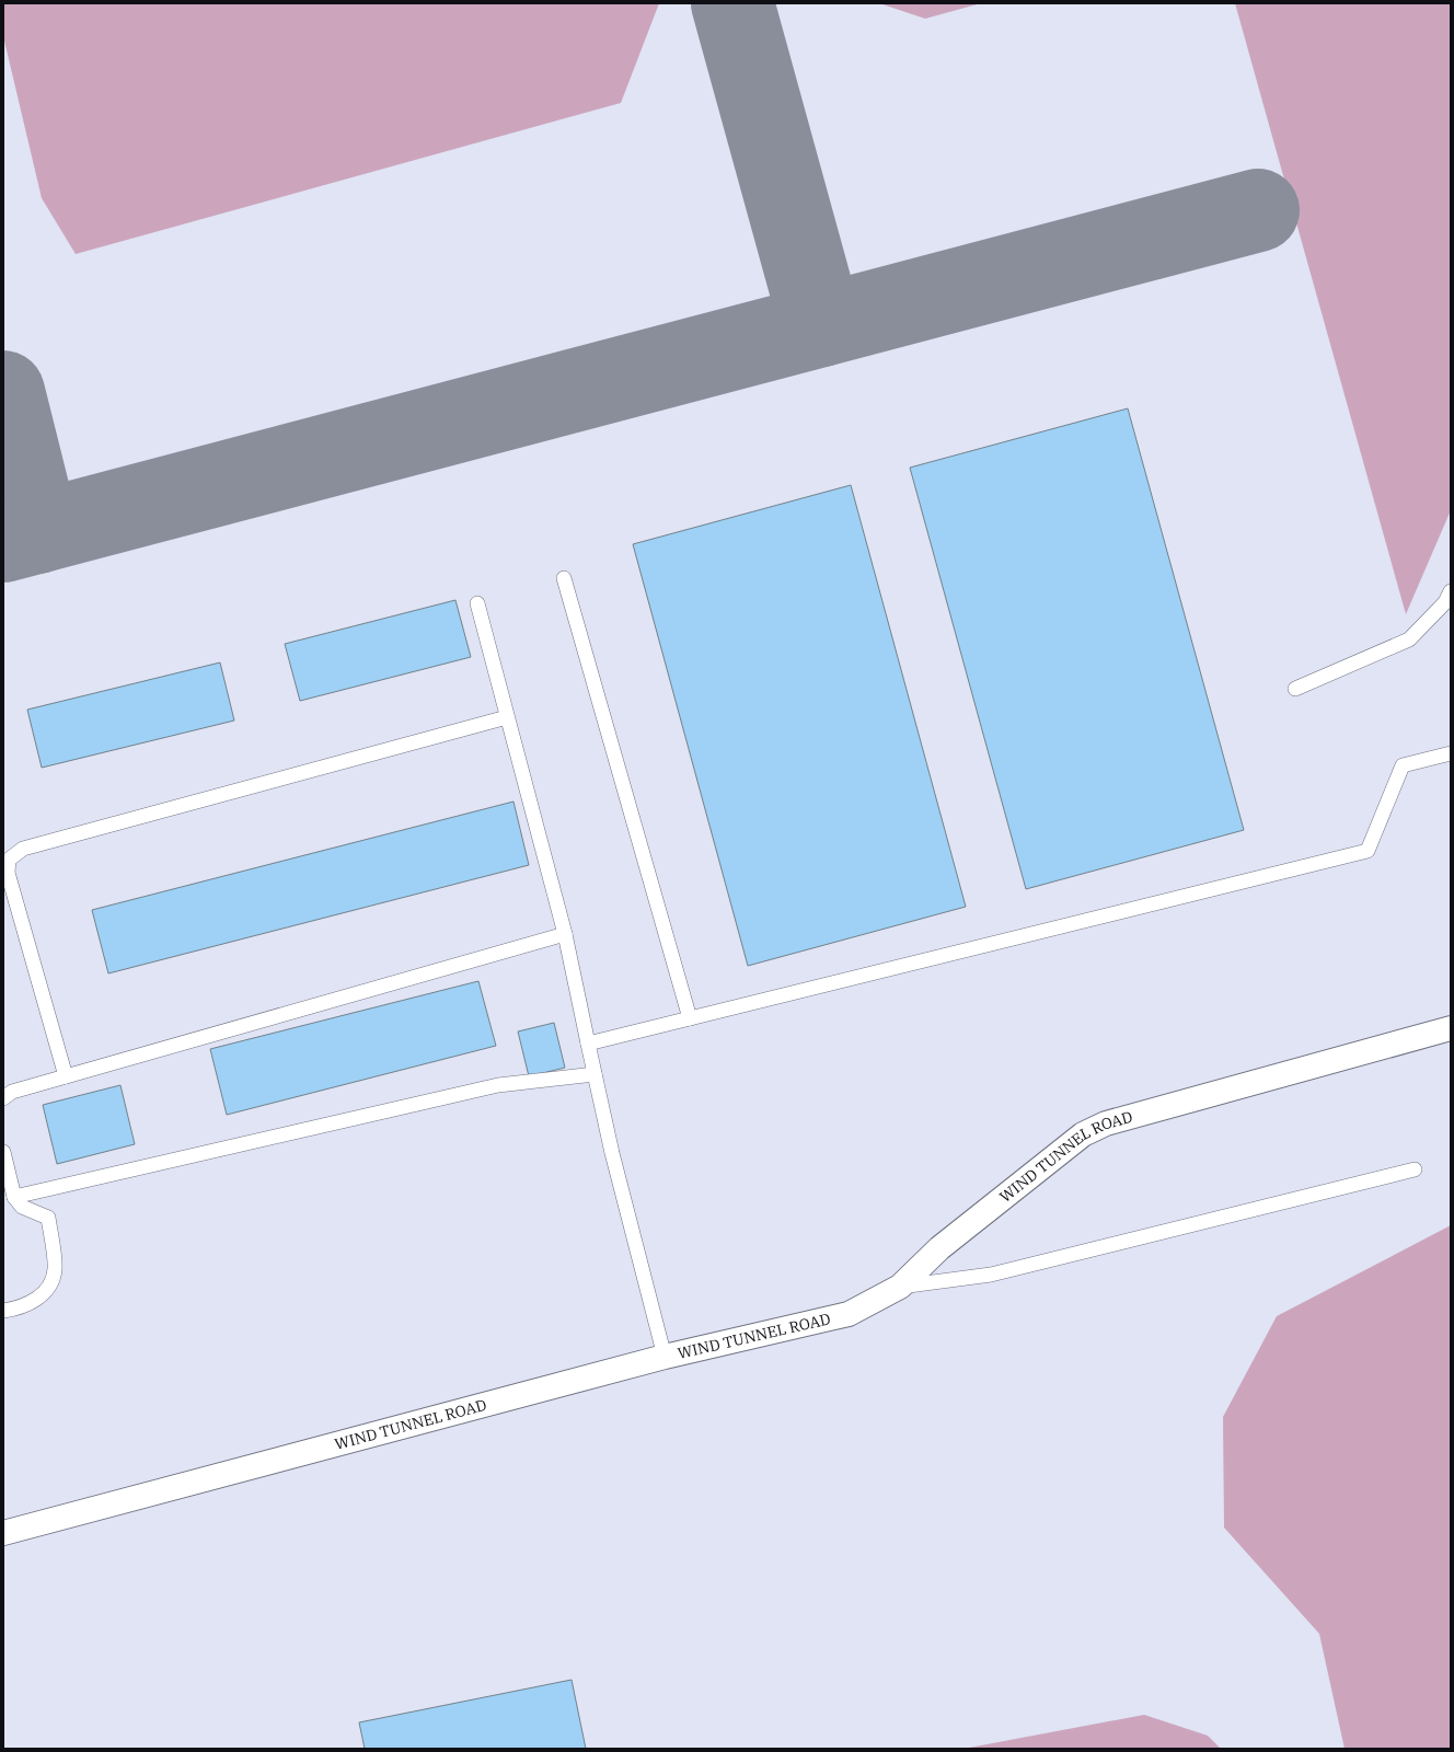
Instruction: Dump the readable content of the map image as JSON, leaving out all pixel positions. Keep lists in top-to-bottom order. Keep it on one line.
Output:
{"streets":{"street":["WIND TUNNEL ROAD"]}}
